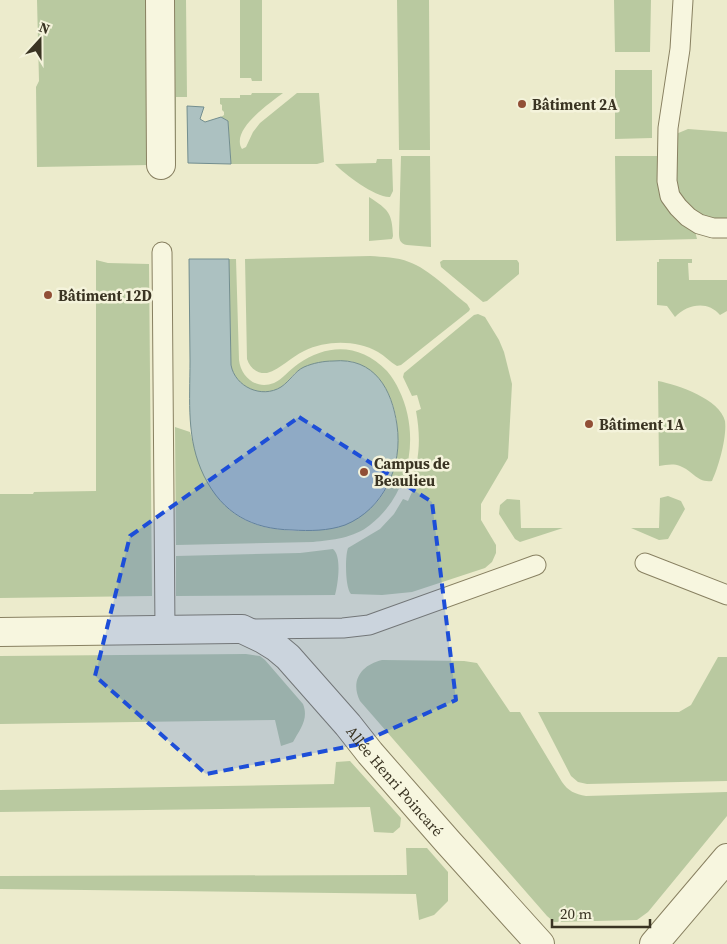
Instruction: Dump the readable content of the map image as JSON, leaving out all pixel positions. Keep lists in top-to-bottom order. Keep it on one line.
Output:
{"streets":{"street":["Allée Henri Poincaré"]},"places":["Bâtiment 2A","Bâtiment 12D","Bâtiment 1A","Campus de Beaulieu"],"scale_bar":"20 m","north":"top"}
